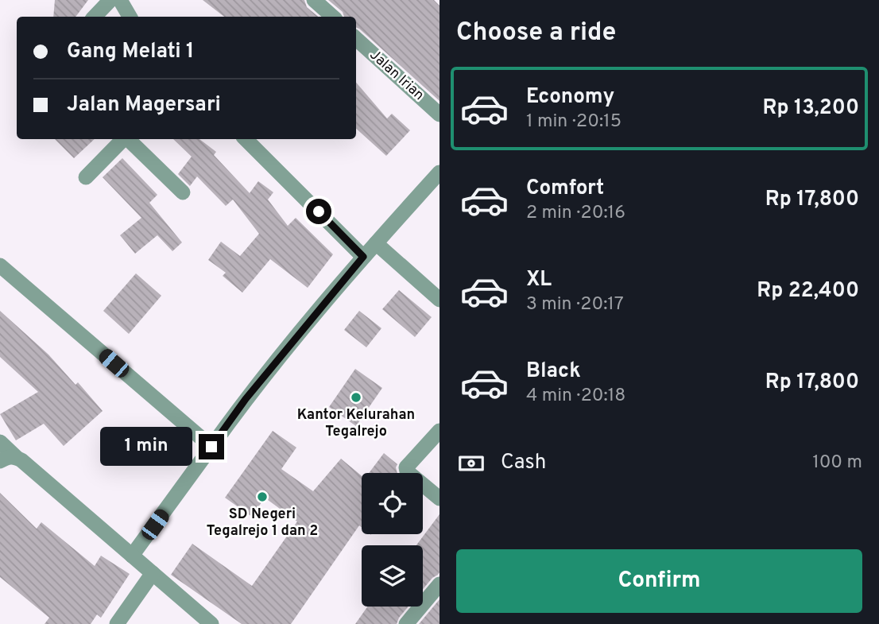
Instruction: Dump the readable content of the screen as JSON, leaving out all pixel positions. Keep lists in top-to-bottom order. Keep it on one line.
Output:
{"streets":{"street":["Jalan Irian"]},"places":["Kantor Kelurahan Tegalrejo","SD Negeri Tegalrejo 1 dan 2"],"page":{"heading":"Choose a ride","banner":["Gang Melati 1","Jalan Magersari"],"list":[{"name":"Economy","note":"1 min · 20:15","value":"Rp 13,200"},{"name":"Comfort","note":"2 min · 20:16","value":"Rp 17,800"},{"name":"XL","note":"3 min · 20:17","value":"Rp 22,400"},{"name":"Black","note":"4 min · 20:18","value":"Rp 17,800"}],"bubble":"1 min","pay":["Cash","100 m"],"buttons":"Confirm"}}
